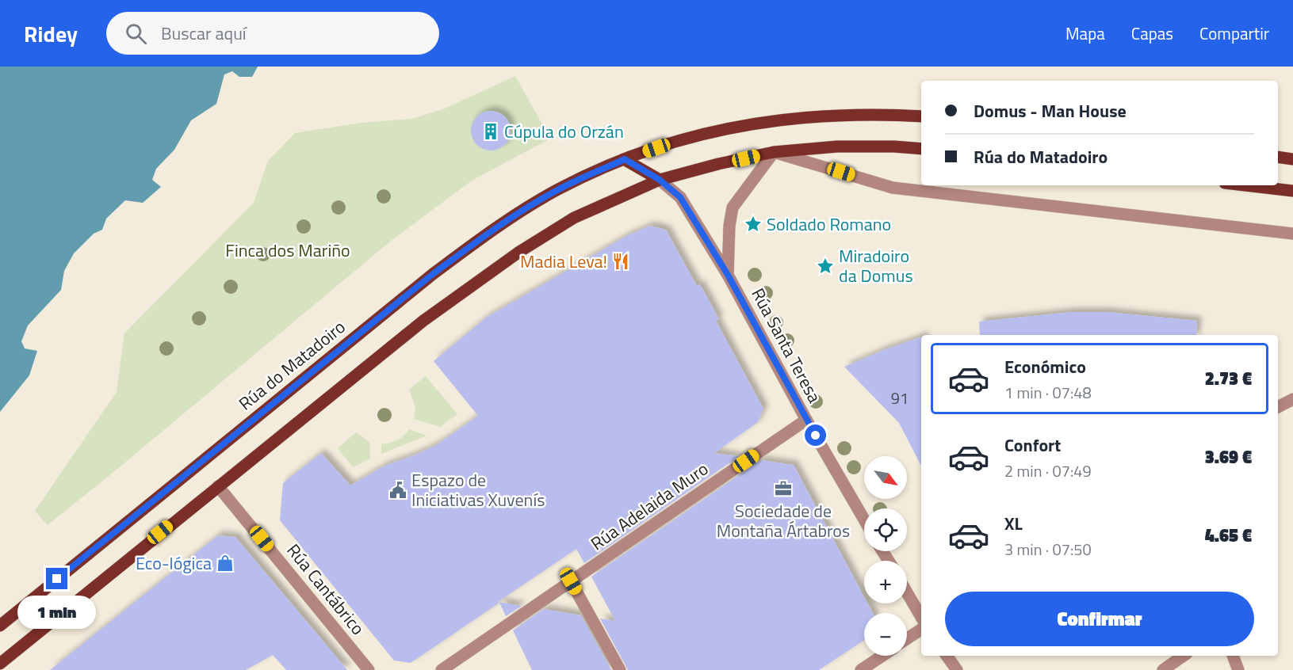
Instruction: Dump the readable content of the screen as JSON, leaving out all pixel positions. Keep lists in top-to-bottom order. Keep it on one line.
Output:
{"streets":{"main road":["Rúa do Matadoiro"],"street":["Rúa Santa Teresa","Rúa Adelaida Muro","Rúa Cantábrico"]},"crossings":[["Rúa Santa Teresa","Rúa Adelaida Muro"]],"parks":["Finca dos Mariño"],"places":{"building":["Cúpula do Orzán"],"place":["Soldado Romano","Miradoiro da Domus"],"restaurant":["Madia Leva!"],"office":["Sociedade de Montaña Ártabros"],"public building":["Espazo de Iniciativas Xuvenís"],"shop":["Eco-lógica"]},"house_numbers":["91"],"north":"bottom right","page":{"header":"Ridey","search":"Buscar aquí","nav":["Mapa","Capas","Compartir"],"banner":["Domus - Man House","Rúa do Matadoiro"],"list":[{"name":"Económico","note":"1 min · 07:48","value":"2.73 €"},{"name":"Confort","note":"2 min · 07:49","value":"3.69 €"},{"name":"XL","note":"3 min · 07:50","value":"4.65 €"}],"map_buttons":["+","−"],"buttons":"Confirmar","bubble":"1 min"}}
